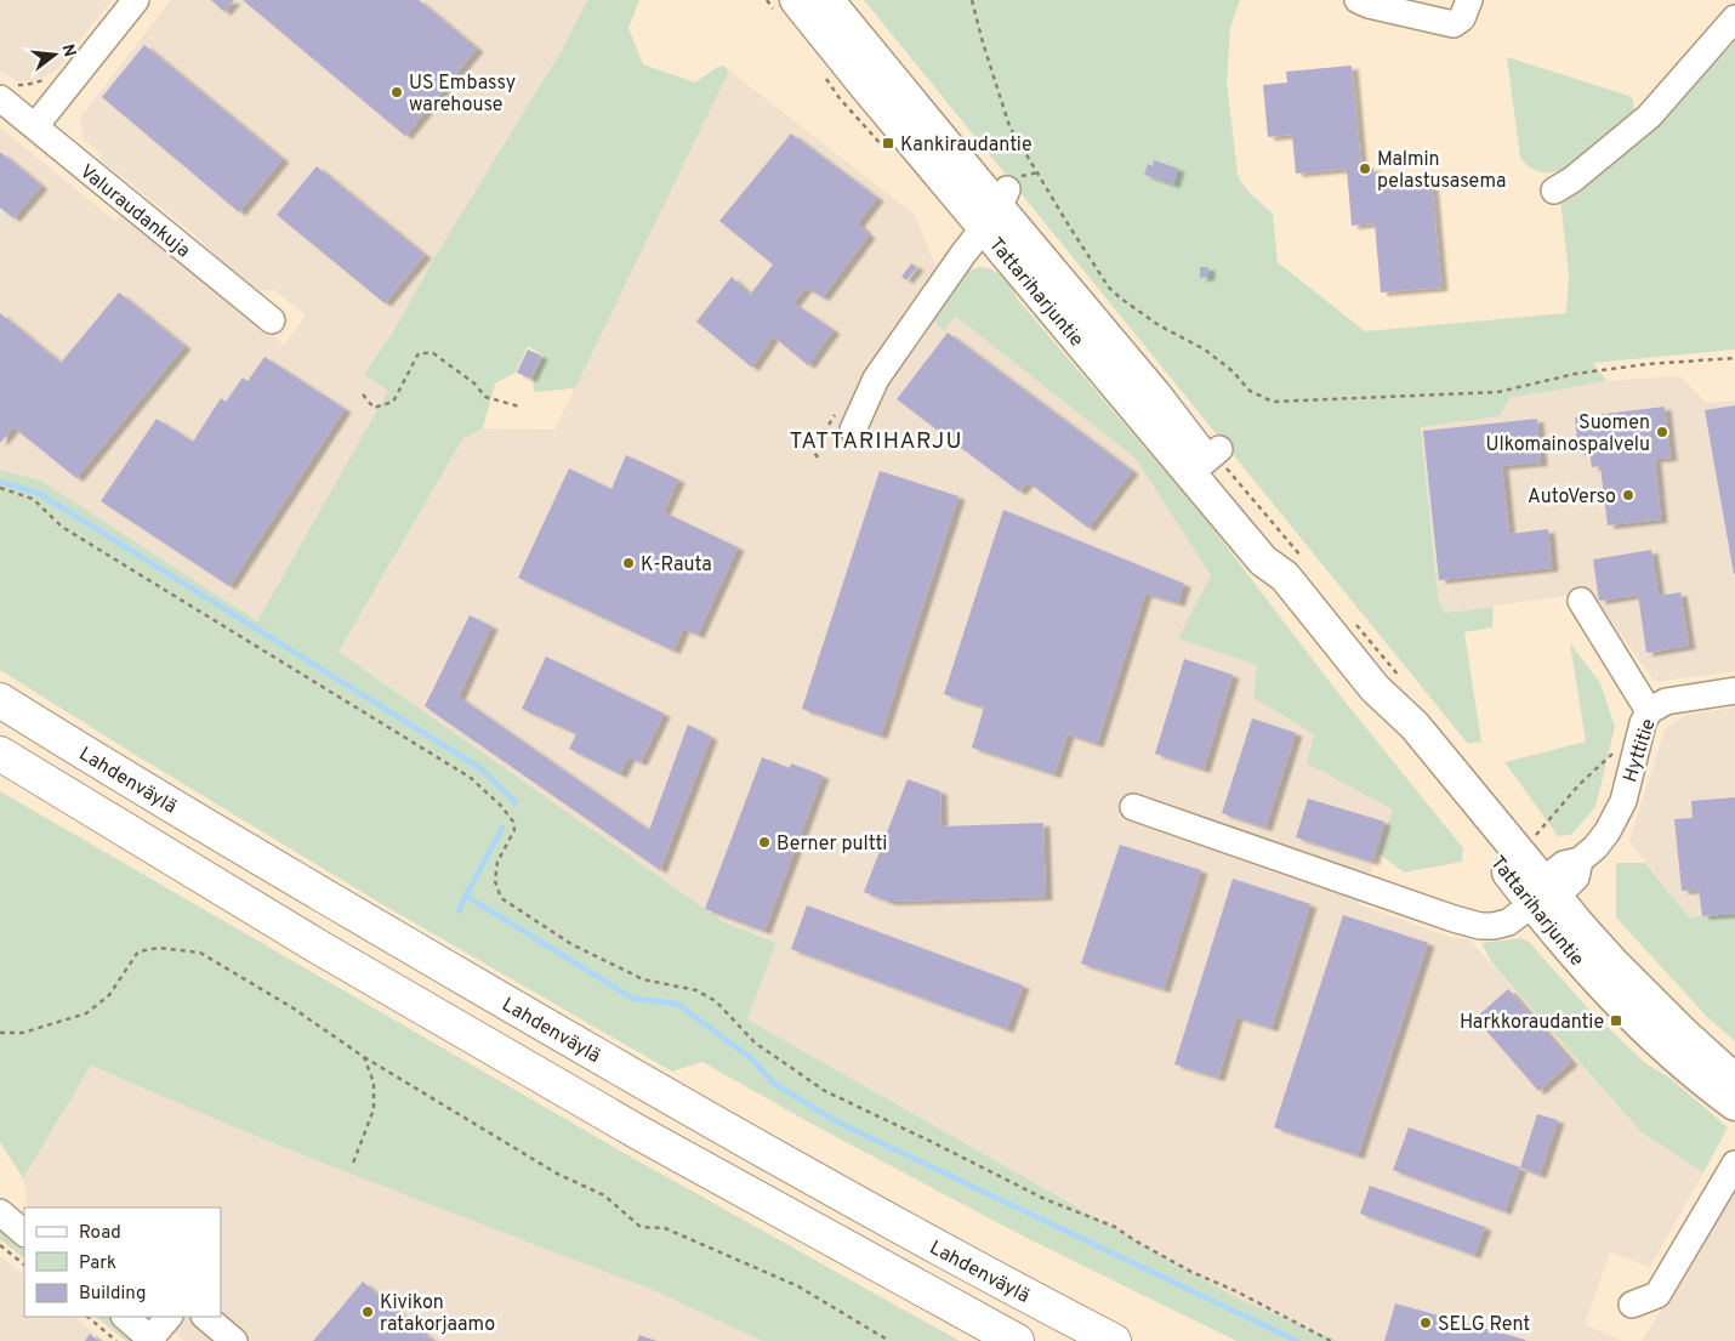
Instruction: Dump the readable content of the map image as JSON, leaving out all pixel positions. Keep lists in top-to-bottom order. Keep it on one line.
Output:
{"streets":{"highway":["Lahdenväylä"],"main road":["Tattariharjuntie"],"street":["Valuraudankuja","Hyttitie"]},"crossings":[["Tattariharjuntie","Hyttitie"]],"districts":["TATTARIHARJU"],"places":{"other":["US Embassy warehouse","Malmin pelastusasema","Suomen Ulkomainospalvelu","AutoVerso","K-Rauta","Berner pultti","Kivikon ratakorjaamo","SELG Rent"],"transit":["Kankiraudantie","Harkkoraudantie"]},"legend":["Road","Park","Building"],"north":"right"}
